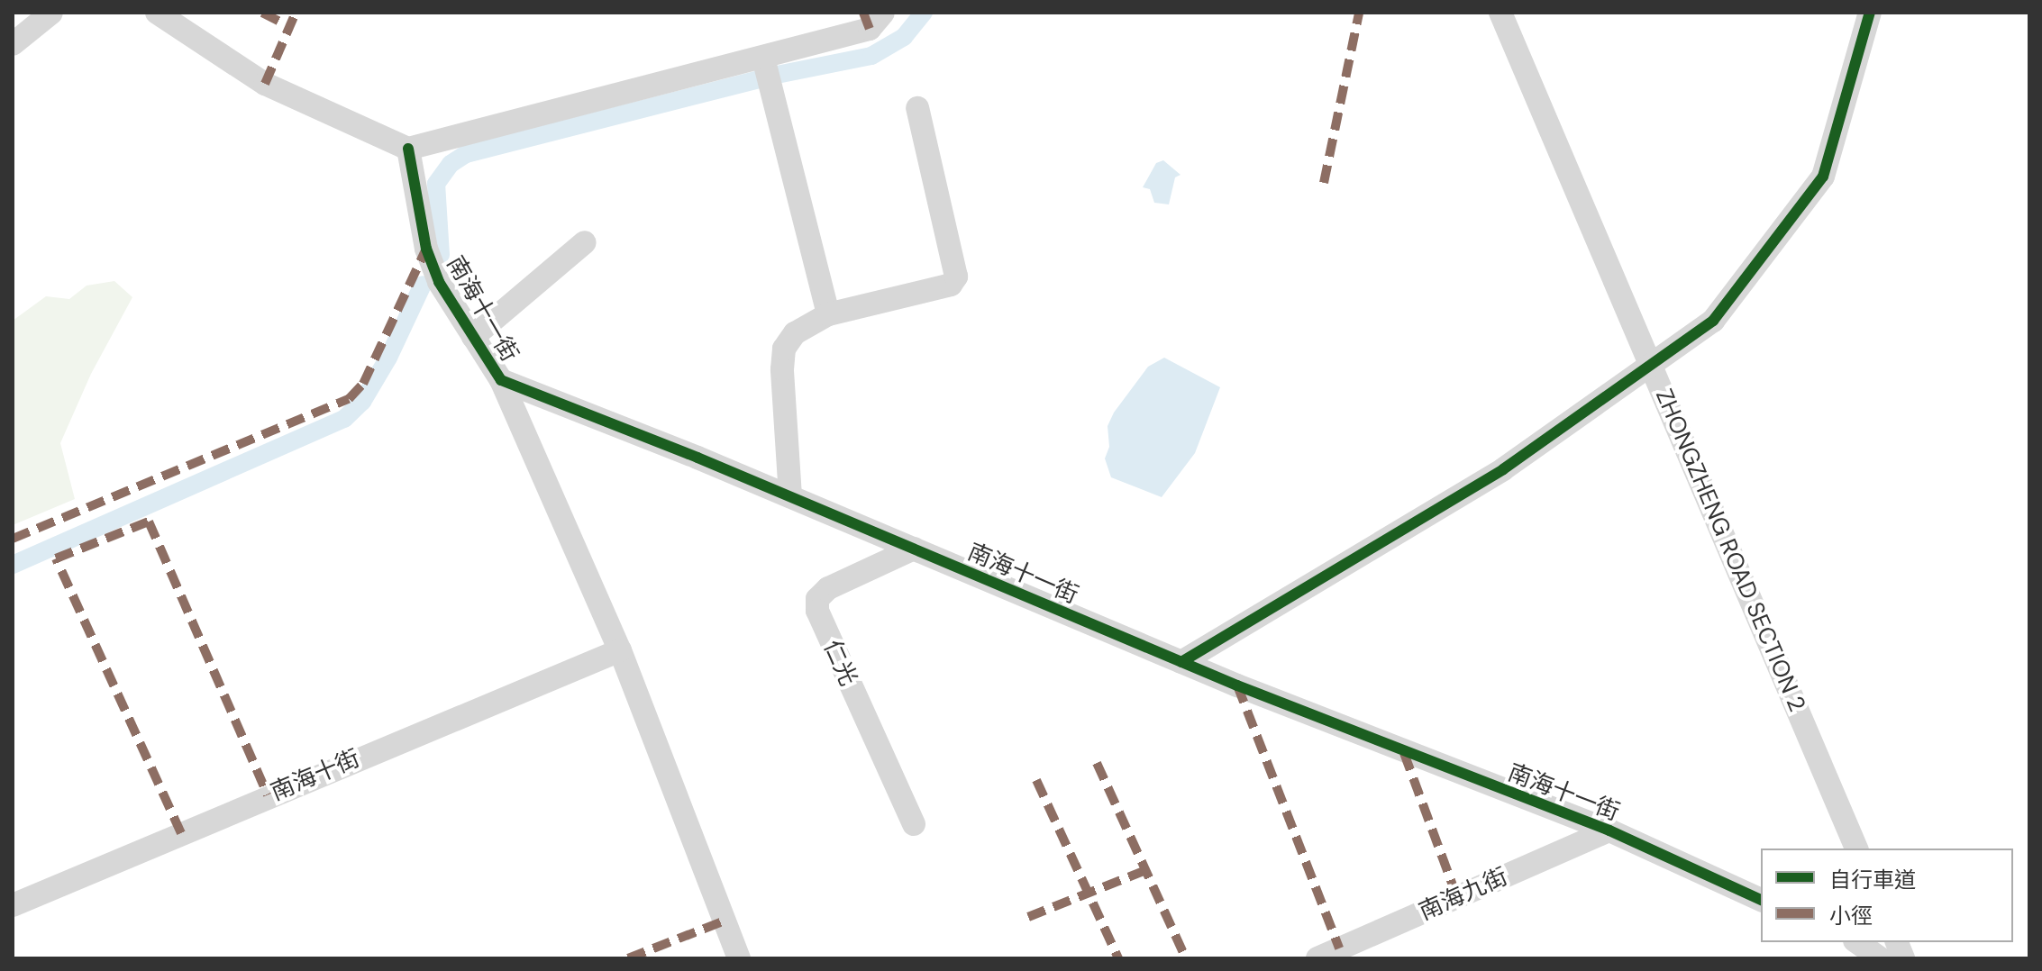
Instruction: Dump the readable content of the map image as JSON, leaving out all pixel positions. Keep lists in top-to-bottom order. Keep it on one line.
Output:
{"streets":{"street":["南海十一街","ZHONGZHENG ROAD SECTION 2","仁光","南海十街","南海九街"]},"crossings":[["南海十一街","仁光"],["南海十一街","南海九街"]],"legend":["自行車道","小徑"]}
